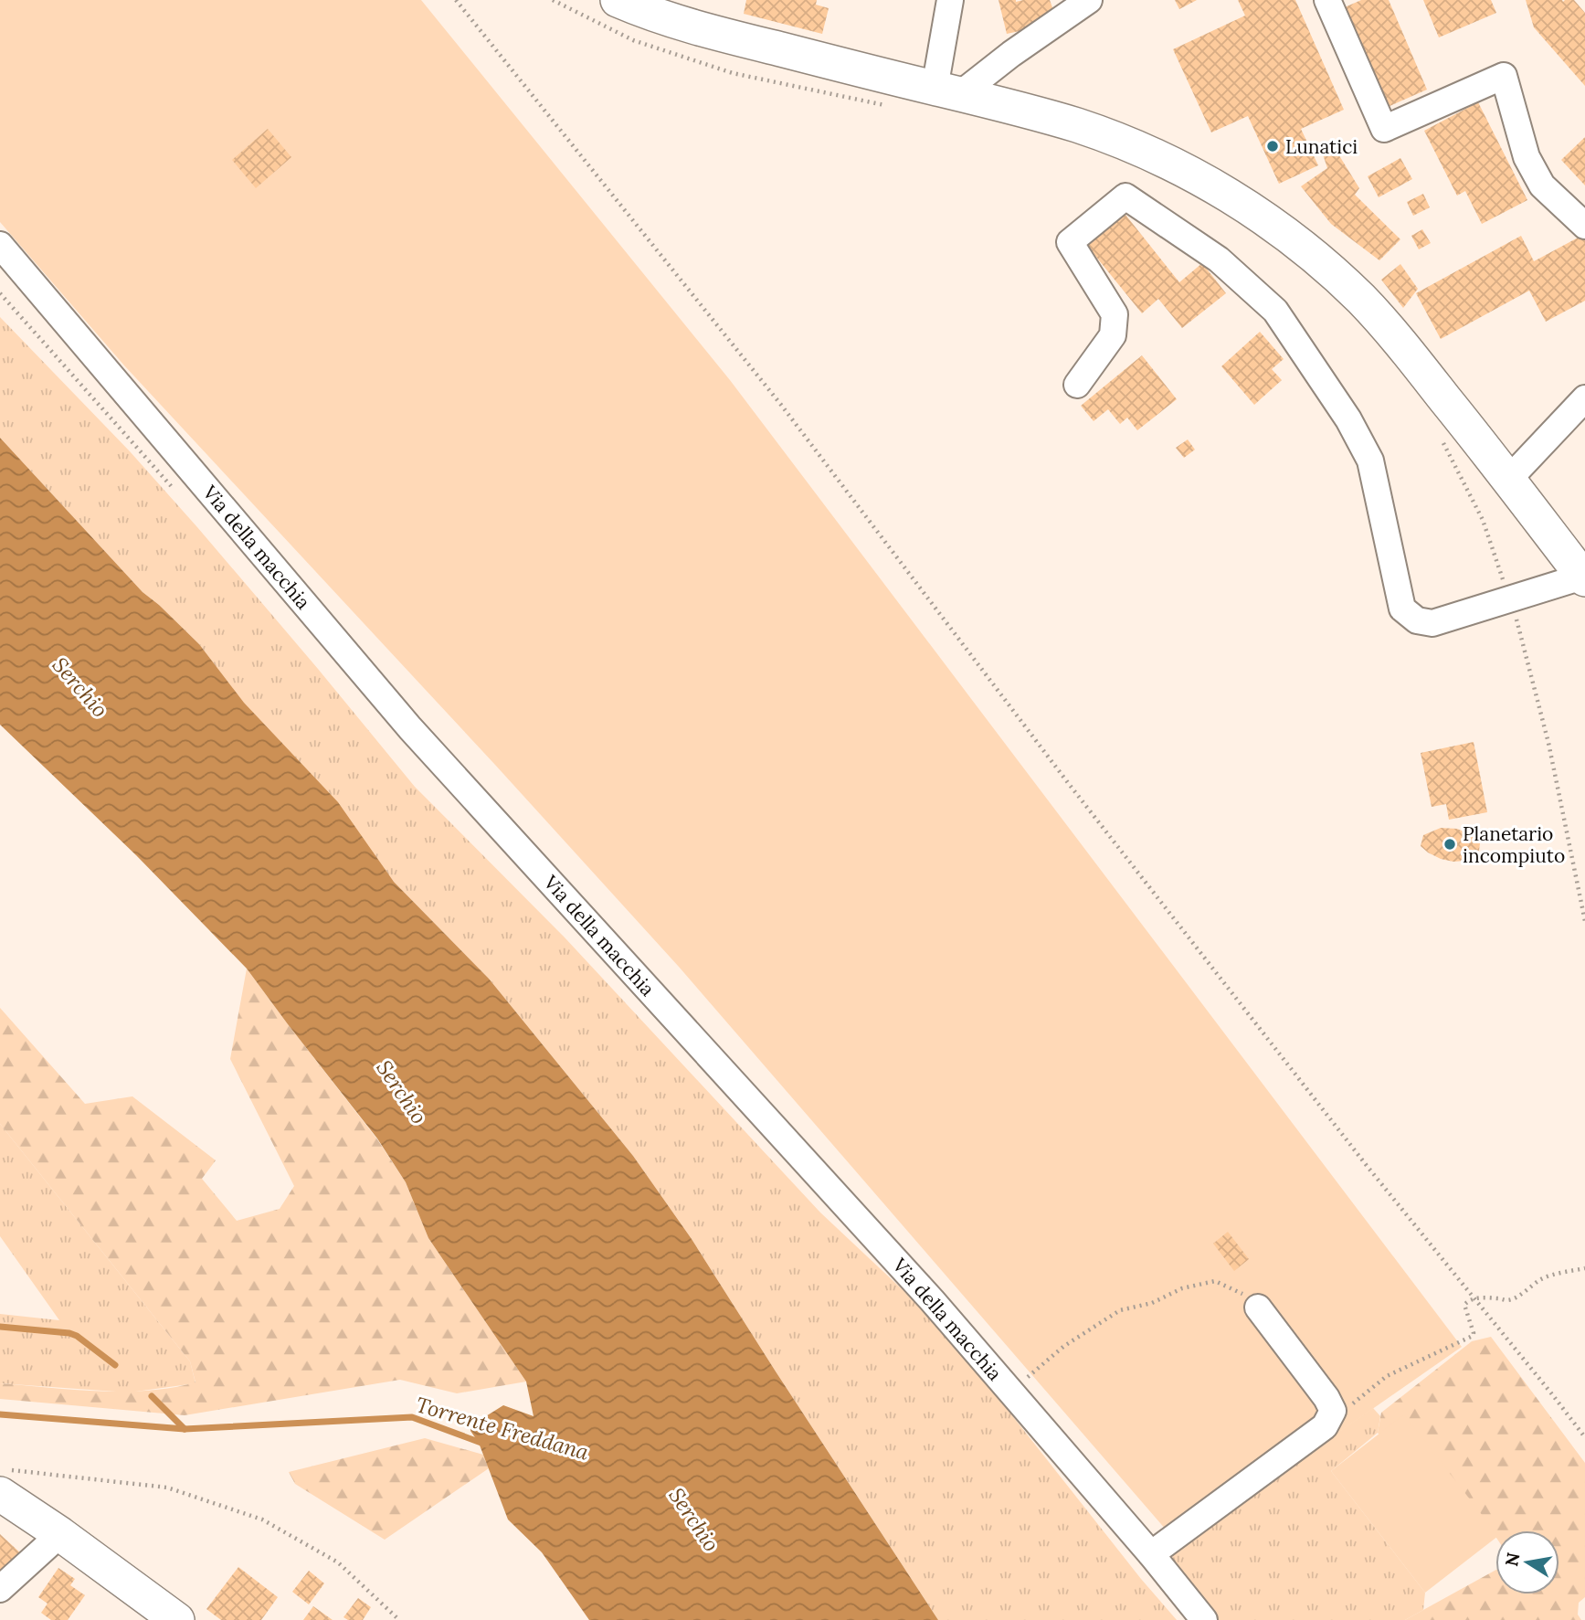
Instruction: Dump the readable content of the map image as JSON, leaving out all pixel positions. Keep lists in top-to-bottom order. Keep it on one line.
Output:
{"streets":{"street":["Via della macchia"]},"water":["Serchio","Torrente Freddana"],"places":["Lunatici","Planetario incompiuto"],"north":"left"}
